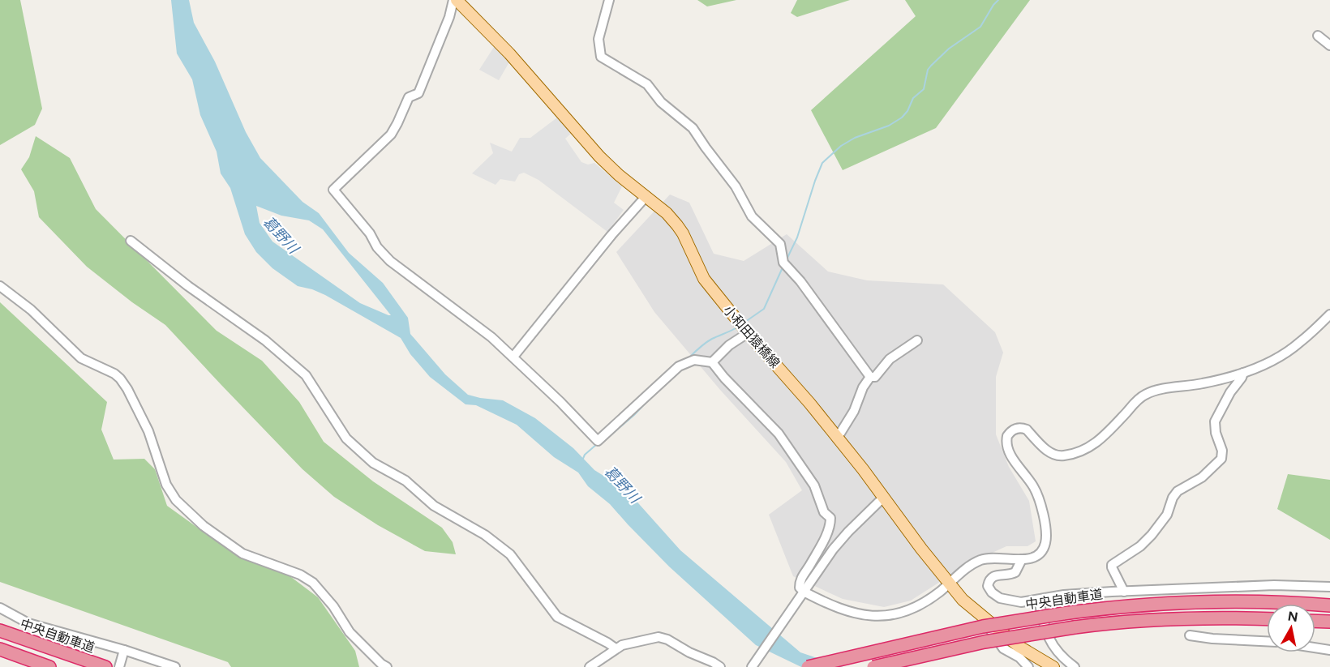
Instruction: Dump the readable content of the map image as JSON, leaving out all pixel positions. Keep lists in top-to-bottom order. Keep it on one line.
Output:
{"streets":{"highway":["中央自動車道"],"main road":["小和田猿橋線"]},"water":["葛野川"],"north":"top"}
